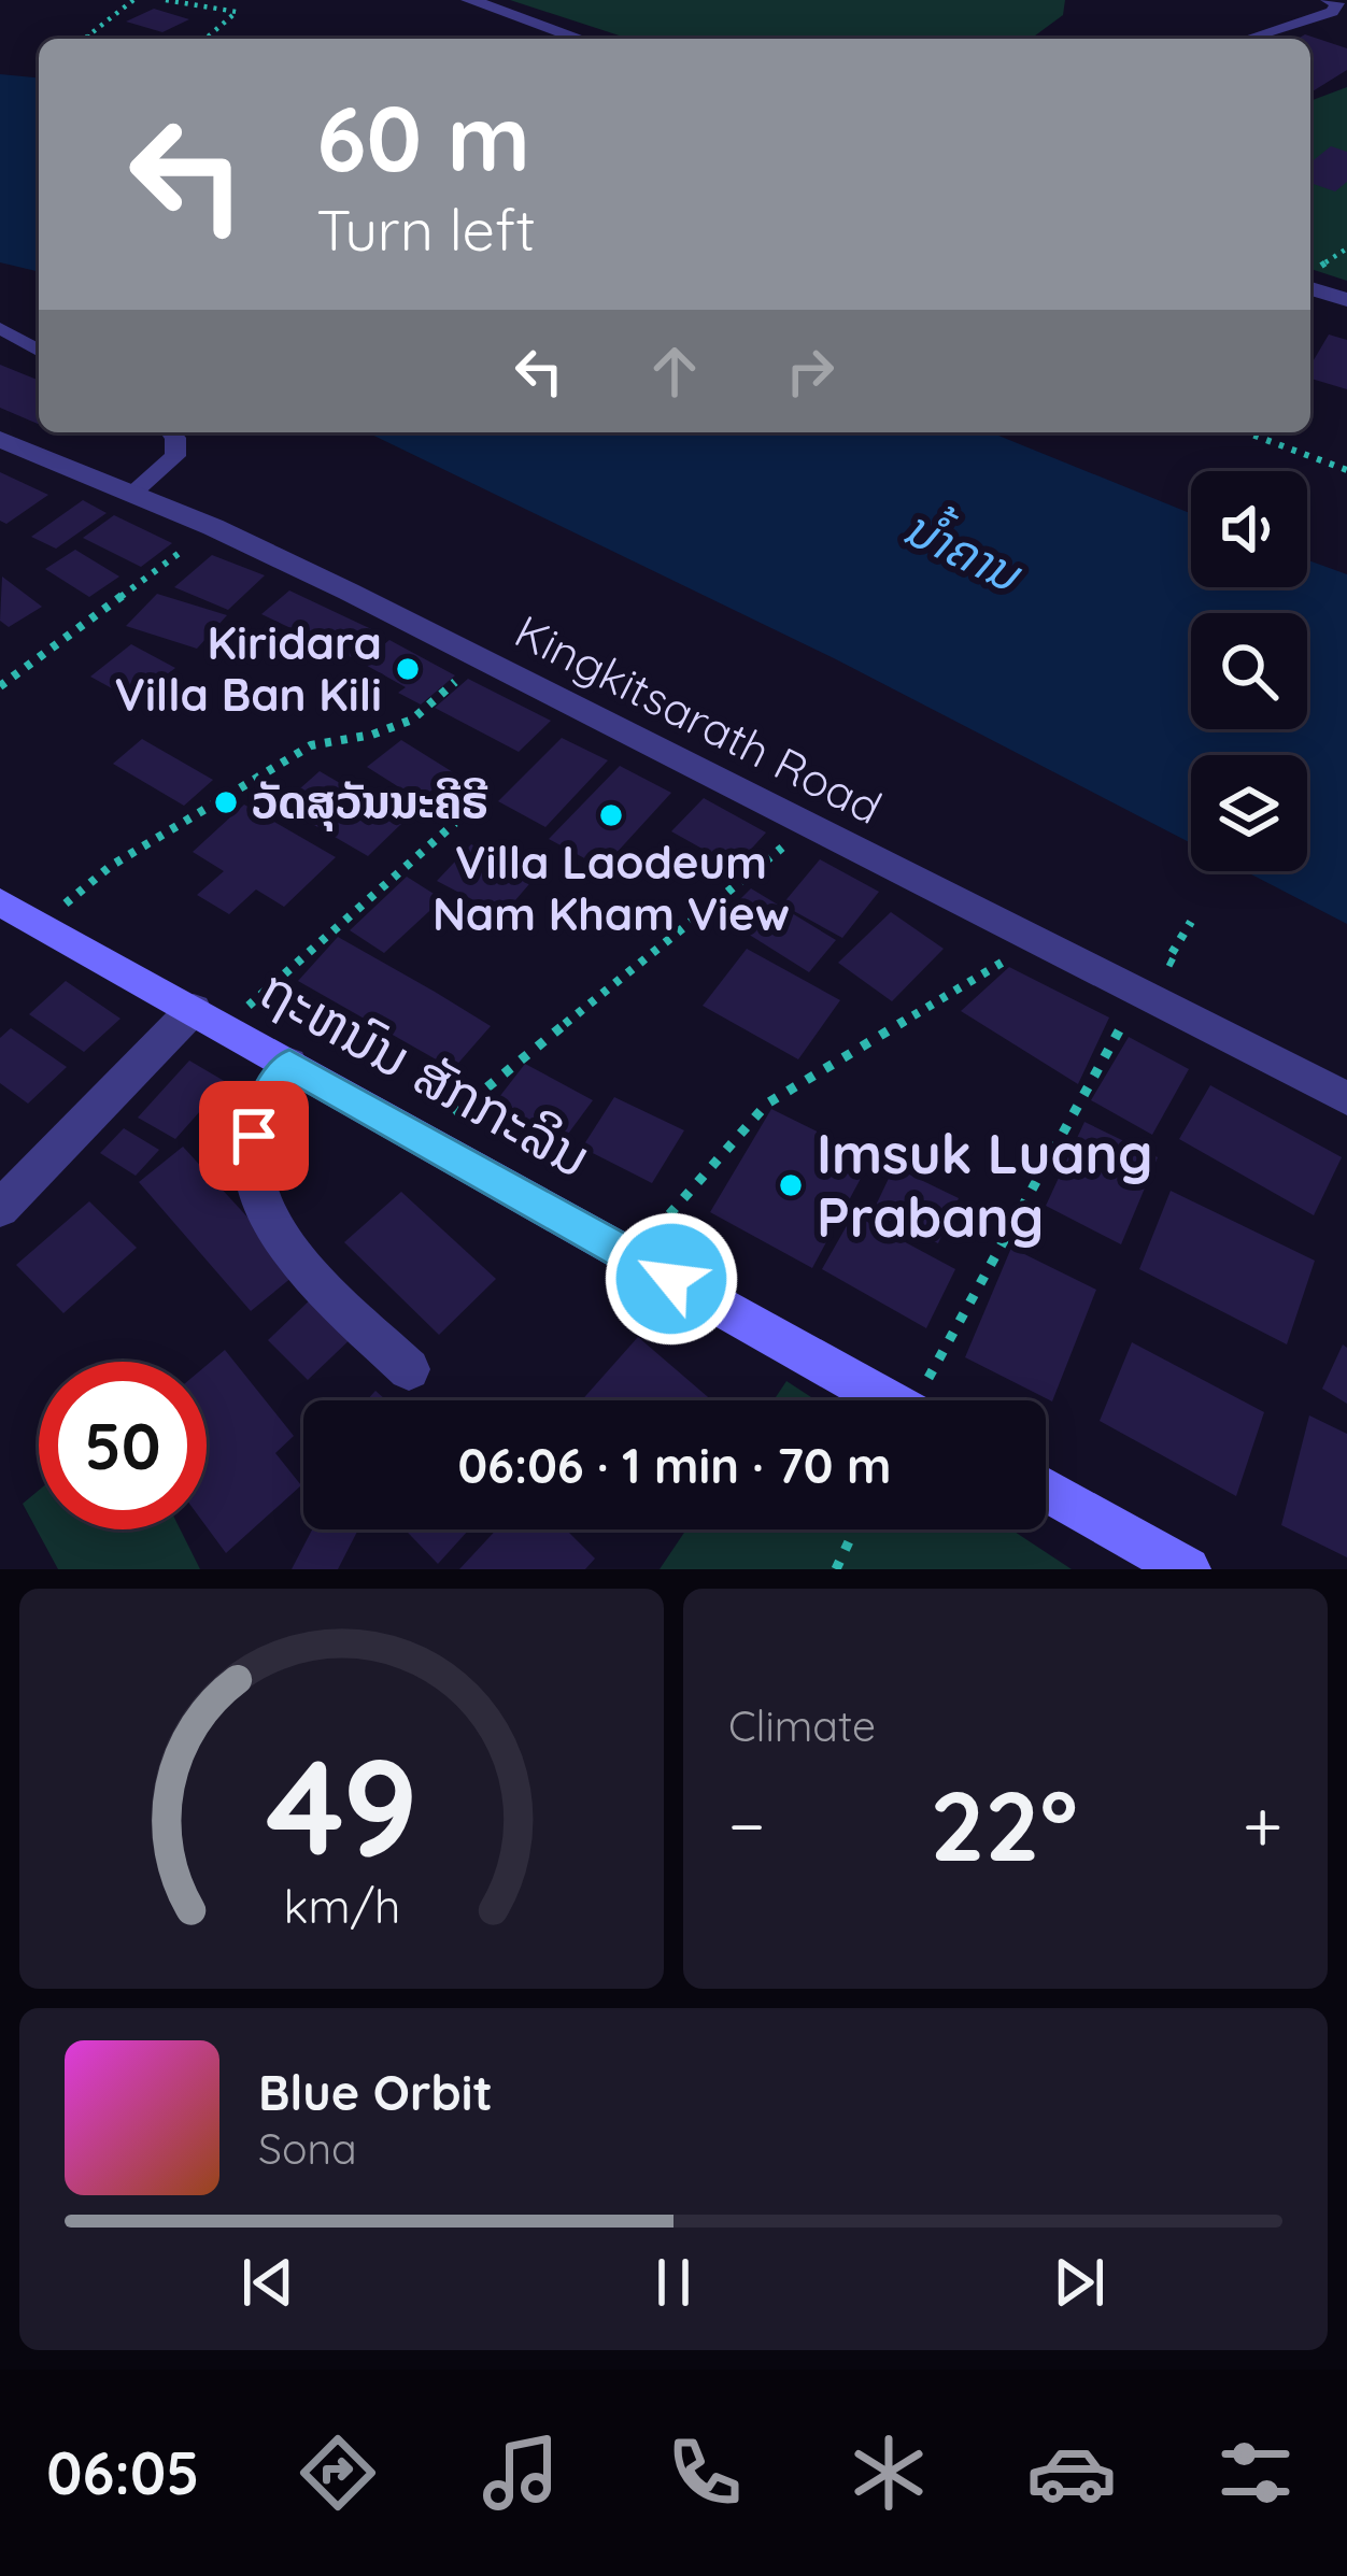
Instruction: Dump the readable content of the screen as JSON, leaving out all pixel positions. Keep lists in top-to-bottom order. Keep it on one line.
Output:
{"streets":{"main road":["ຖະຫນົນ ສັກກະລິນ"],"street":["Kingkitsarath Road"]},"water":["ນ້ຳຄານ"],"places":["Kiridara Villa Ban Kili","ວັດສຸວັນນະຄີຣີ","Villa Laodeum Nam Kham View","Imsuk Luang Prabang"],"page":{"turn":["60 m","Turn left"],"limit":"50","trip":"06:06 · 1 min · 70 m","tile":"Climate","heat":["−","22°","+"],"song":["Blue Orbit","Sona"],"tabs":"06:05","gauge":["49","km/h"]}}
